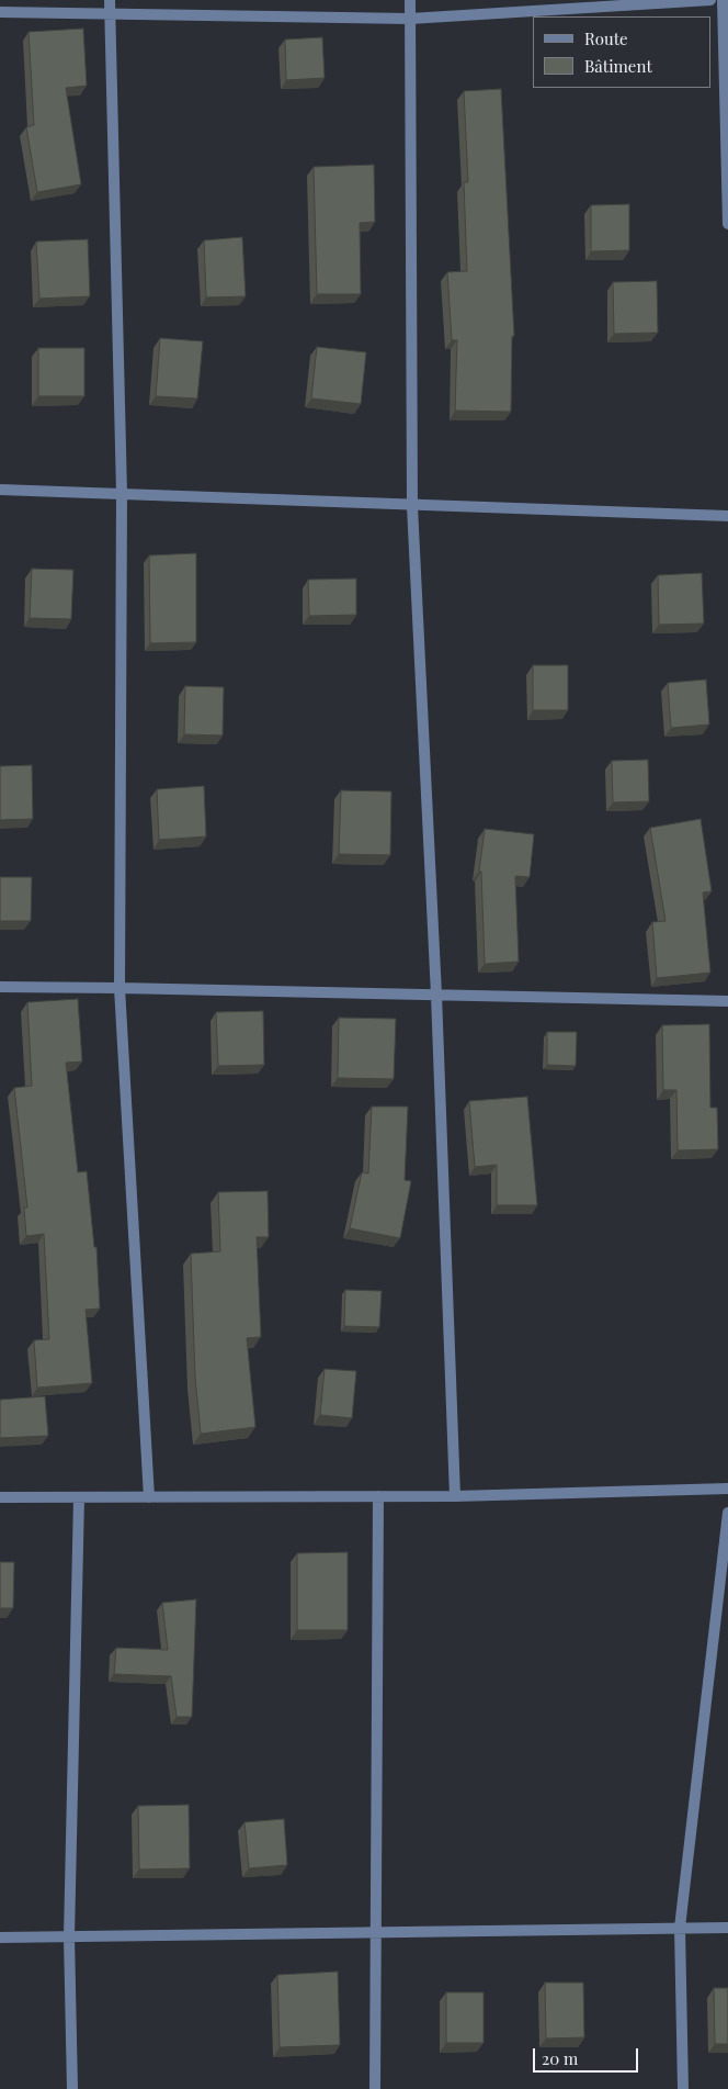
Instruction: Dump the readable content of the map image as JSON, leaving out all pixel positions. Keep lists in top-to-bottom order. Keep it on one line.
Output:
{"legend":["Route","Bâtiment"],"scale_bar":"20 m"}
